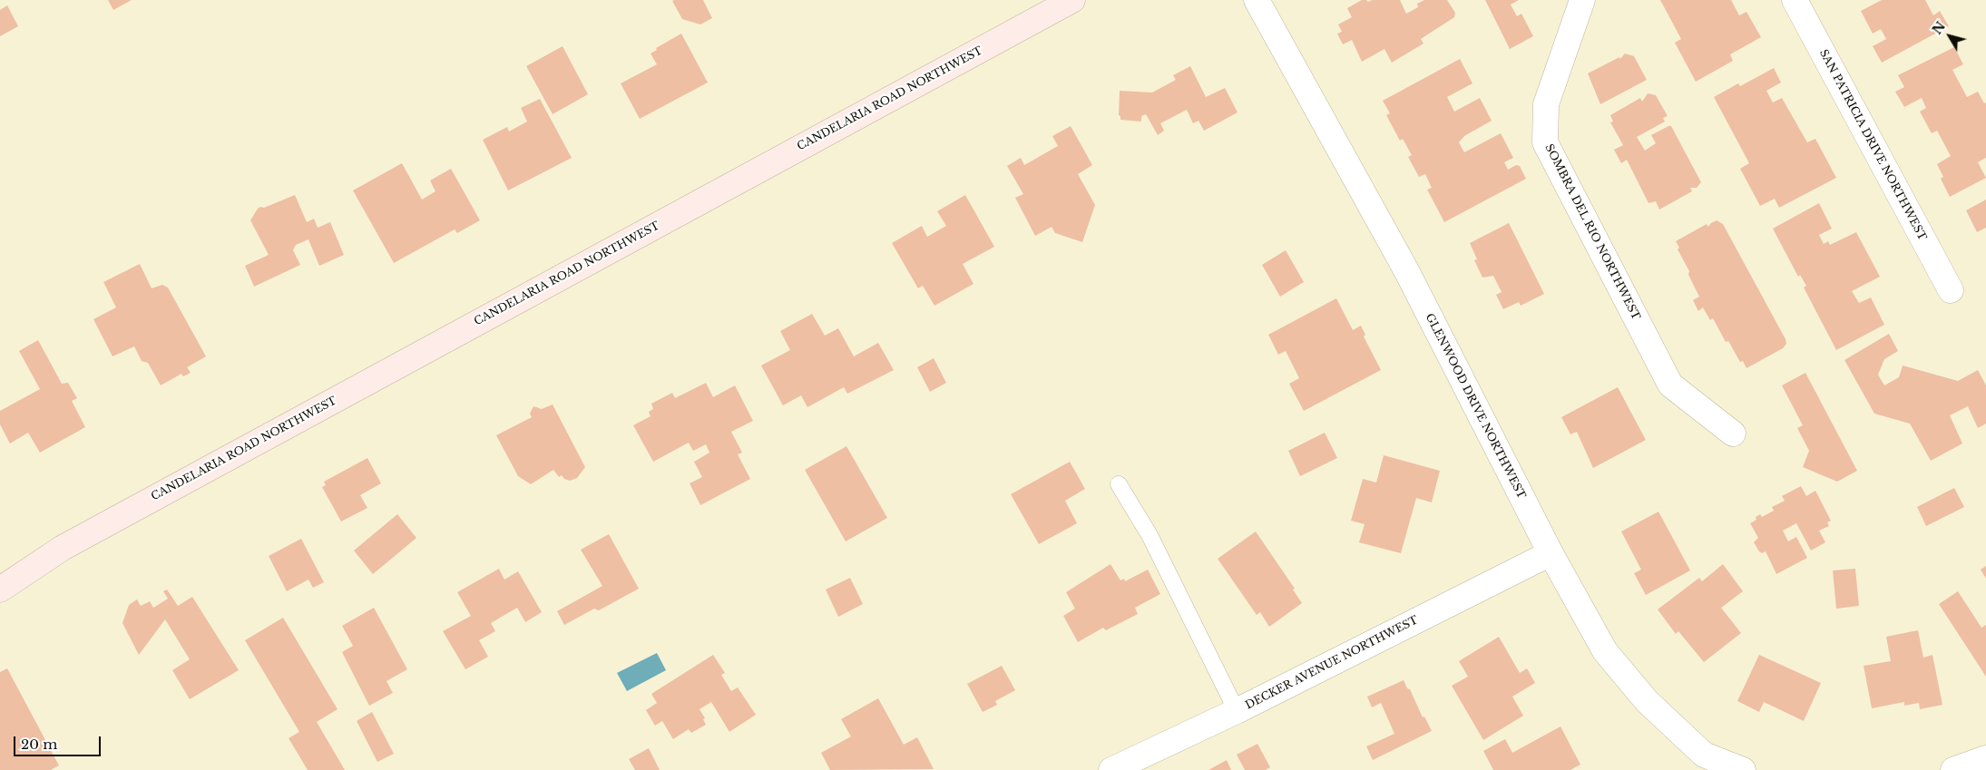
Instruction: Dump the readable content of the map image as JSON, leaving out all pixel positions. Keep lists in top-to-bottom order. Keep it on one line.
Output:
{"streets":{"street":["CANDELARIA ROAD NORTHWEST","SAN PATRICIA DRIVE NORTHWEST","SOMBRA DEL RIO NORTHWEST","GLENWOOD DRIVE NORTHWEST","DECKER AVENUE NORTHWEST"]},"crossings":[["GLENWOOD DRIVE NORTHWEST","DECKER AVENUE NORTHWEST"]],"scale_bar":"20 m","north":"top left"}
